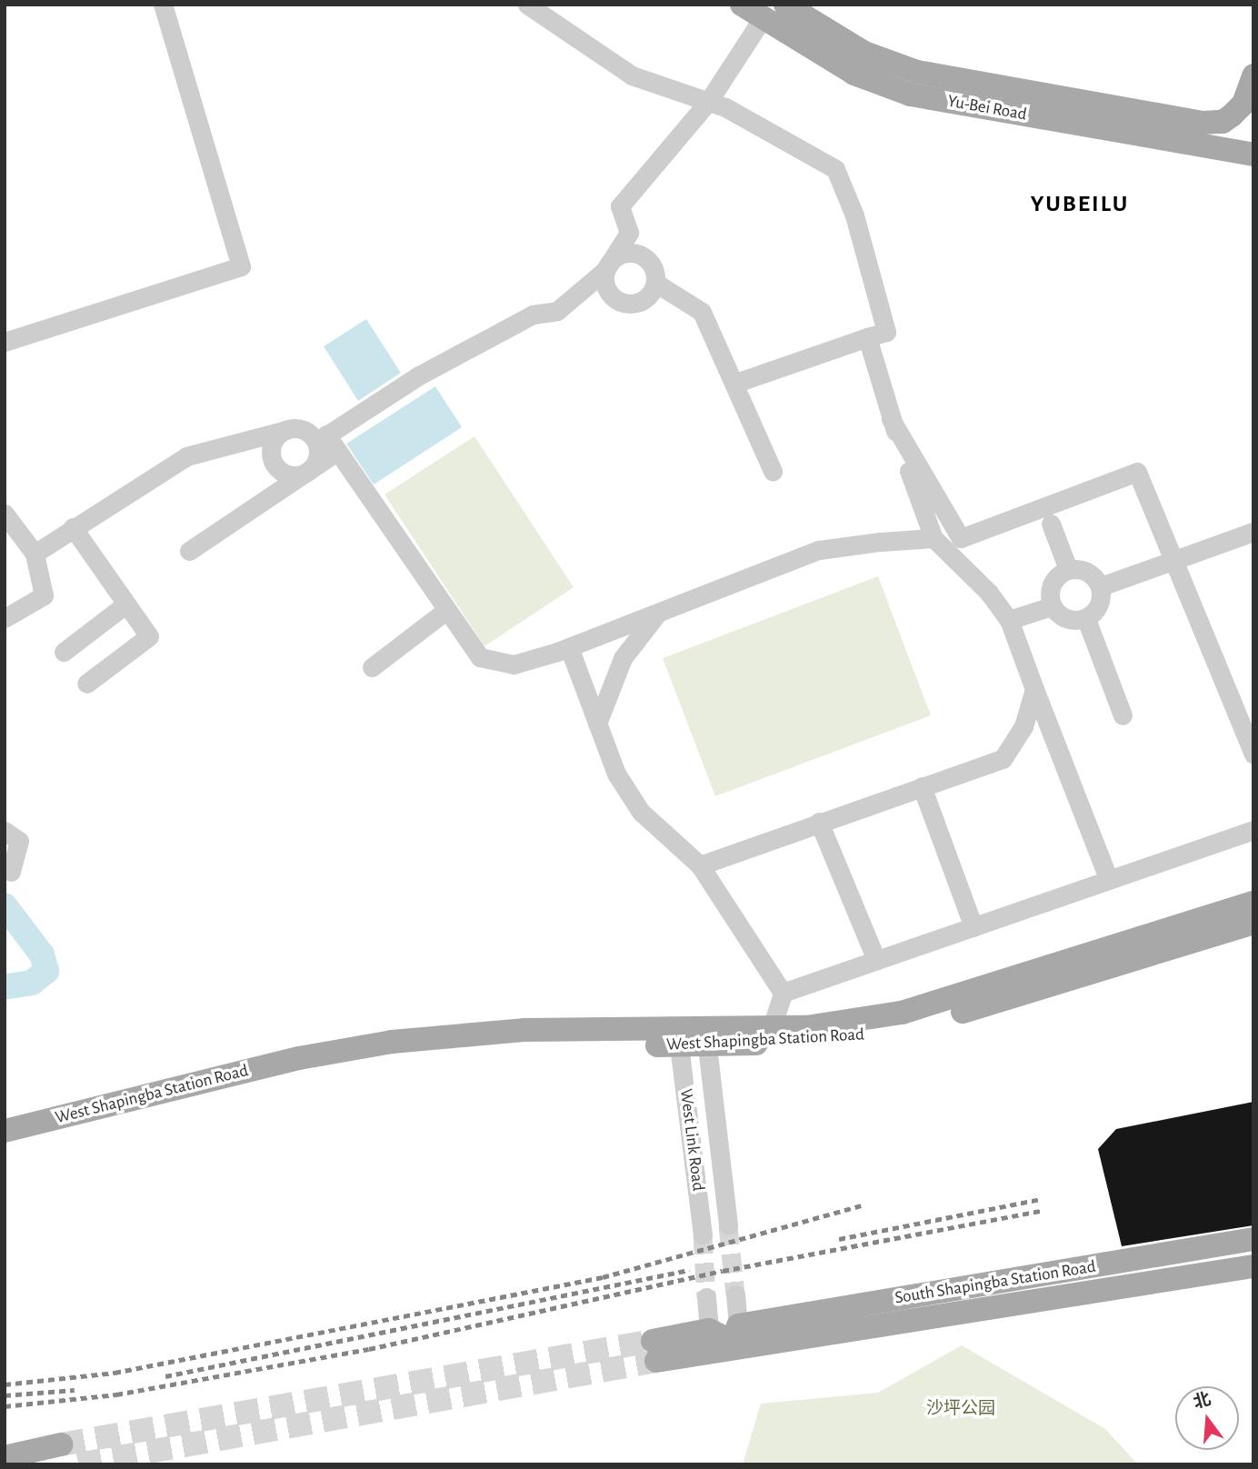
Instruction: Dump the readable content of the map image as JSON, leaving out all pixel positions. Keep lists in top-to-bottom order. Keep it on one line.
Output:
{"streets":{"main road":["Yu-Bei Road","West Shapingba Station Road","South Shapingba Station Road"],"street":["West Link Road"]},"crossings":[["West Shapingba Station Road","West Link Road"]],"districts":["YUBEILU"],"parks":["沙坪公园"],"north":"top"}
